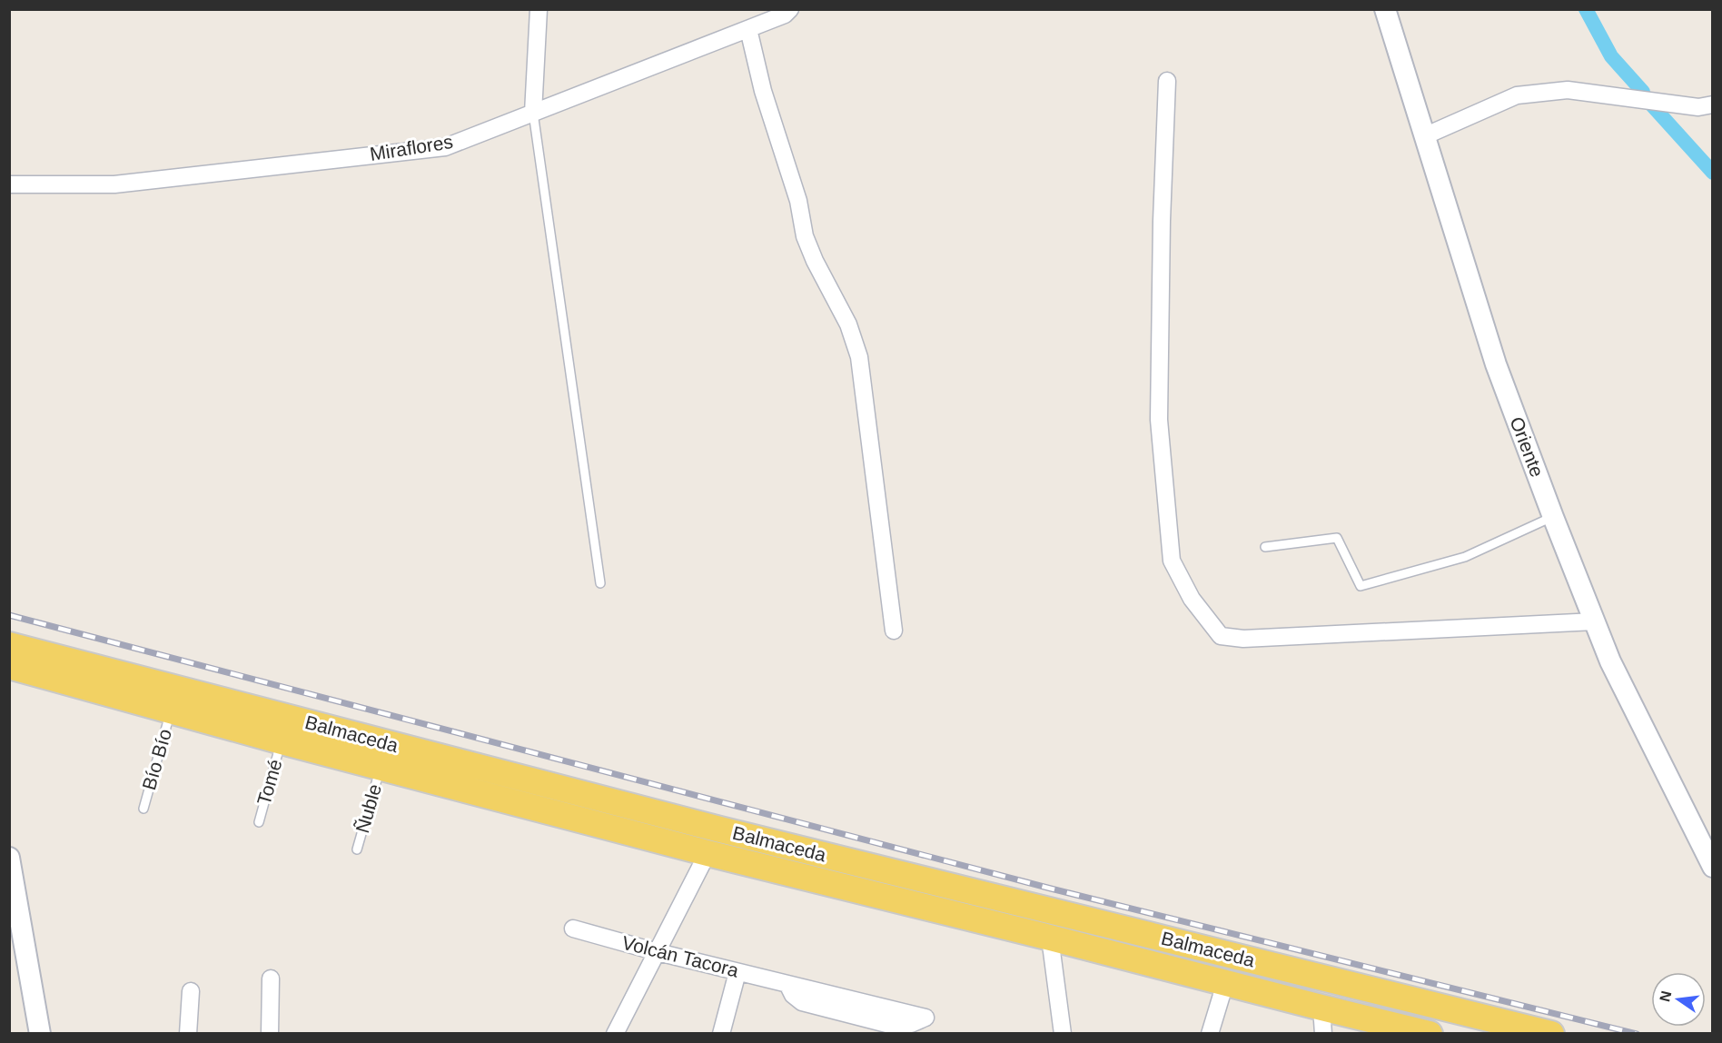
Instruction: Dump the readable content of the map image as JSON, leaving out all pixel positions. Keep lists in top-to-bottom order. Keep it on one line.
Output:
{"streets":{"main road":["Balmaceda"],"street":["Miraflores","Oriente","Volcán Tacora"],"lane":["Bío Bío","Tomé","Ñuble"]},"crossings":[["Balmaceda","Bío Bío"],["Balmaceda","Tomé"],["Balmaceda","Ñuble"]],"north":"left"}
